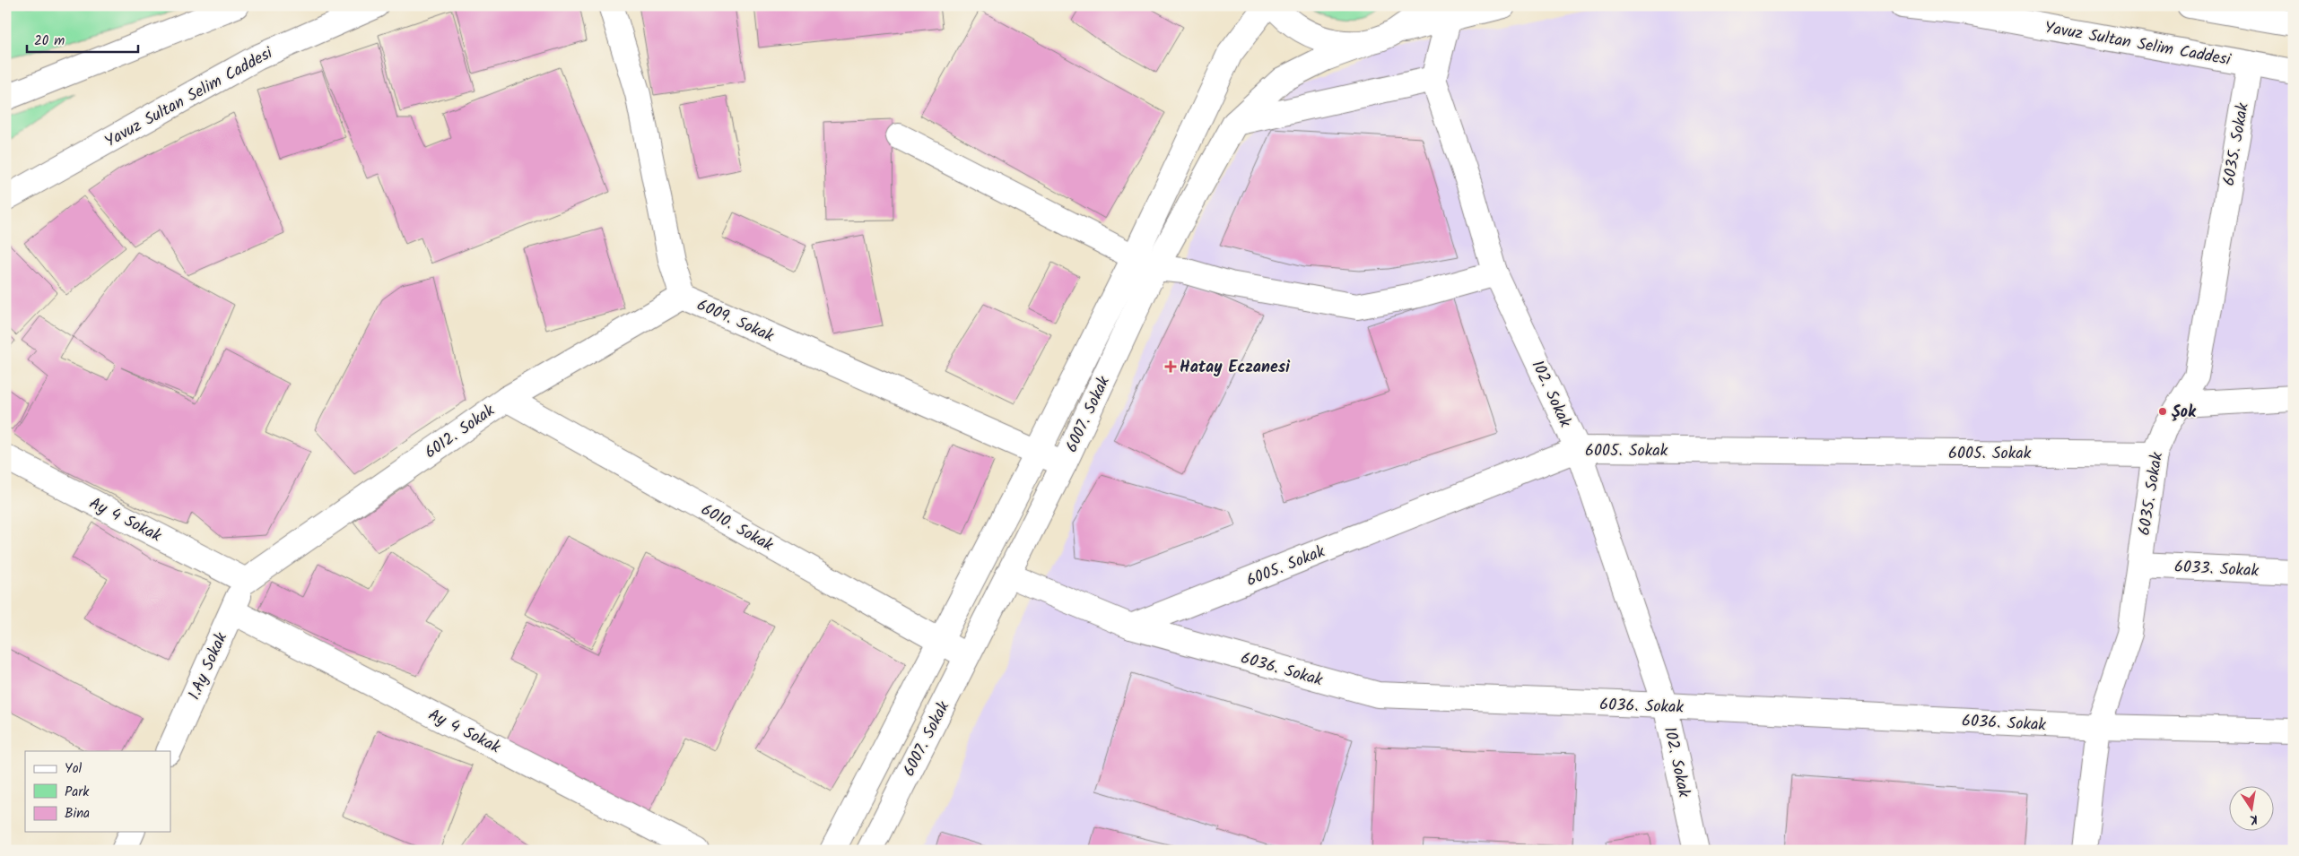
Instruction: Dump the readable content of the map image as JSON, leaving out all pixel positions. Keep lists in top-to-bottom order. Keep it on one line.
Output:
{"streets":{"street":["Yavuz Sultan Selim Caddesi","6035. Sokak","6009. Sokak","102. Sokak","6007. Sokak","6012. Sokak","6005. Sokak","Ay 4 Sokak","6010. Sokak","6033. Sokak","1.Ay Sokak","6036. Sokak"]},"crossings":[["Yavuz Sultan Selim Caddesi","6035. Sokak"],["6035. Sokak","6005. Sokak"],["6035. Sokak","6033. Sokak"],["6035. Sokak","6036. Sokak"],["6009. Sokak","6007. Sokak"],["6009. Sokak","6012. Sokak"],["102. Sokak","6005. Sokak"],["102. Sokak","6036. Sokak"],["6007. Sokak","6010. Sokak"],["6007. Sokak","6036. Sokak"],["6012. Sokak","Ay 4 Sokak"],["6012. Sokak","6010. Sokak"],["6012. Sokak","1.Ay Sokak"],["6005. Sokak","6036. Sokak"],["Ay 4 Sokak","1.Ay Sokak"]],"places":{"health":["Hatay Eczanesi"],"other":["Şok"]},"legend":["Yol","Park","Bina"],"scale_bar":"20 m","north":"bottom"}
